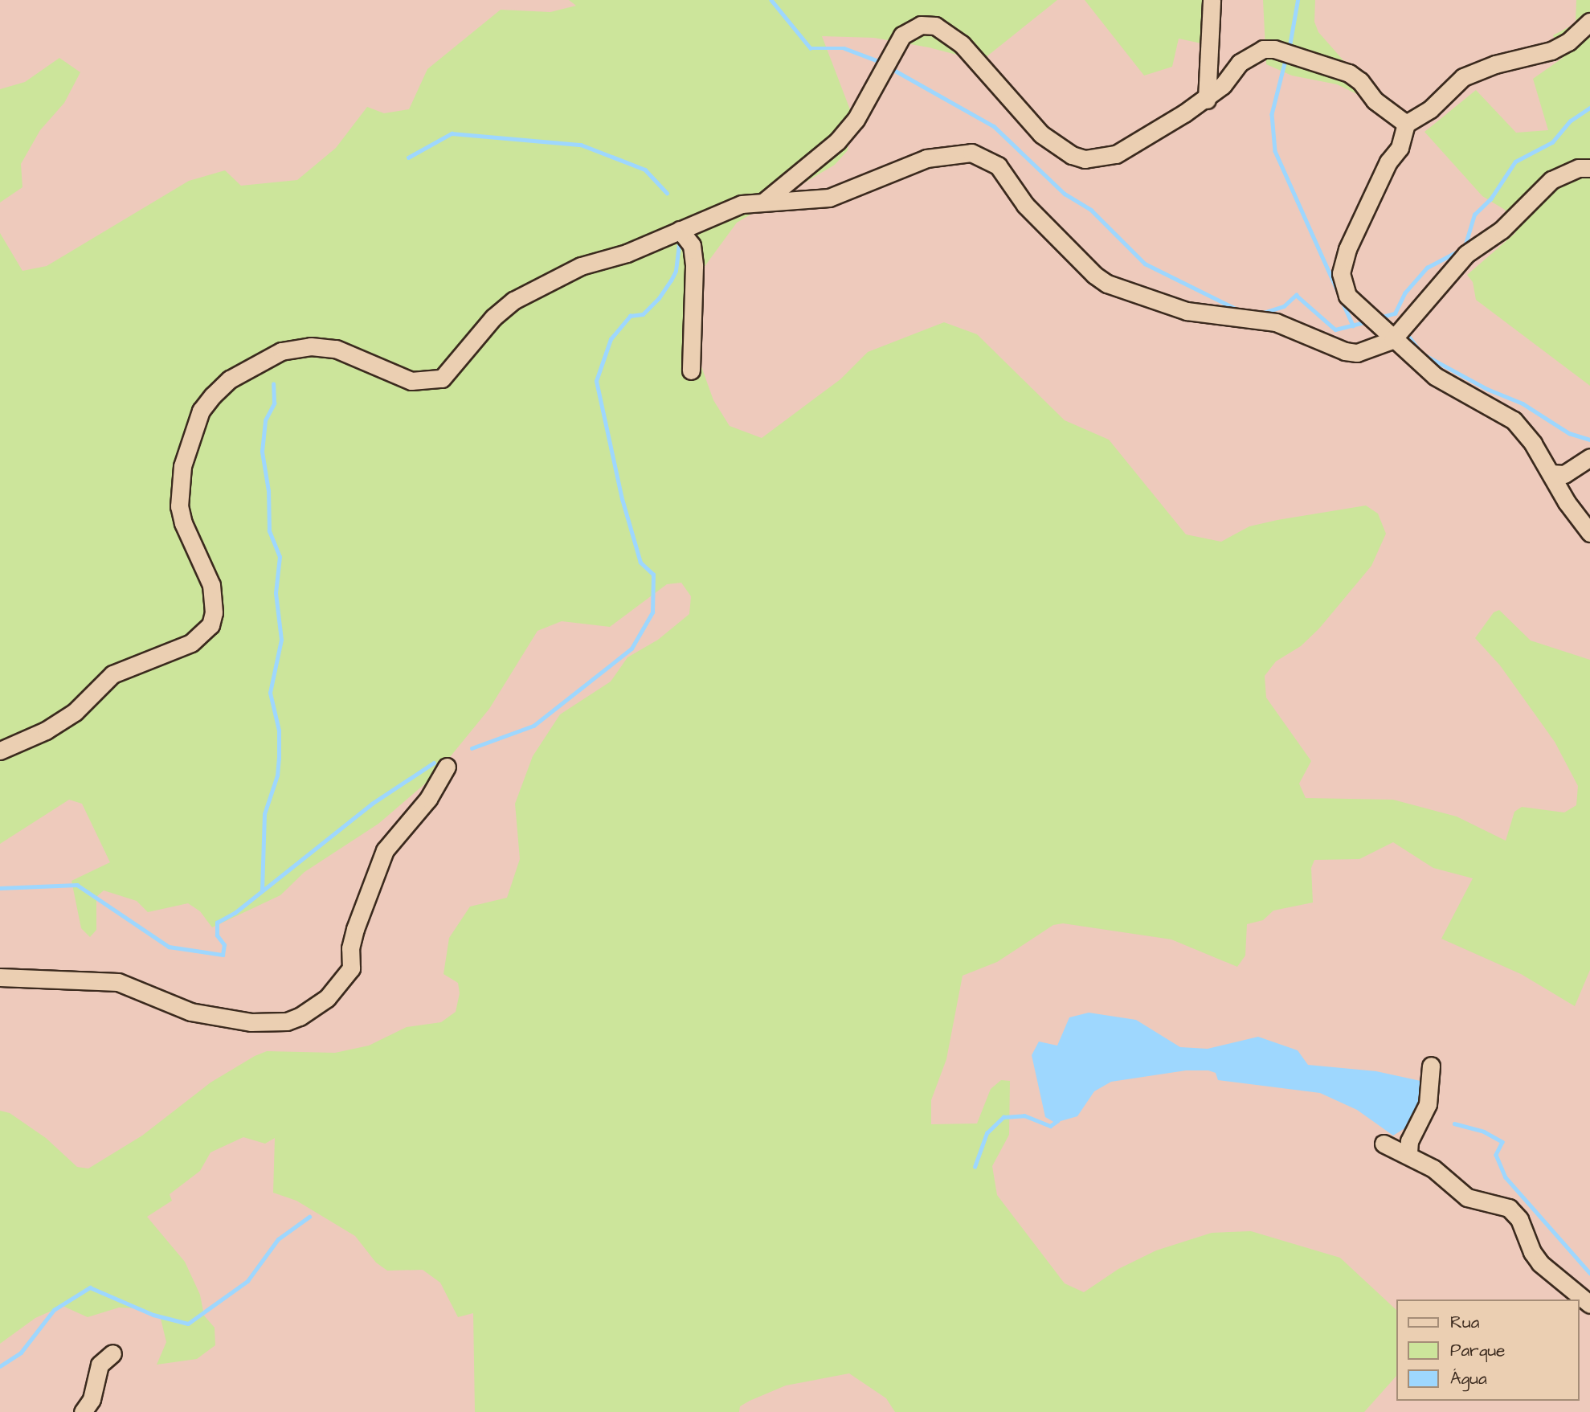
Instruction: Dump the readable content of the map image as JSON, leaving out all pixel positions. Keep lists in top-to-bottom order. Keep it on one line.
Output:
{"legend":["Rua","Parque","Água"]}
